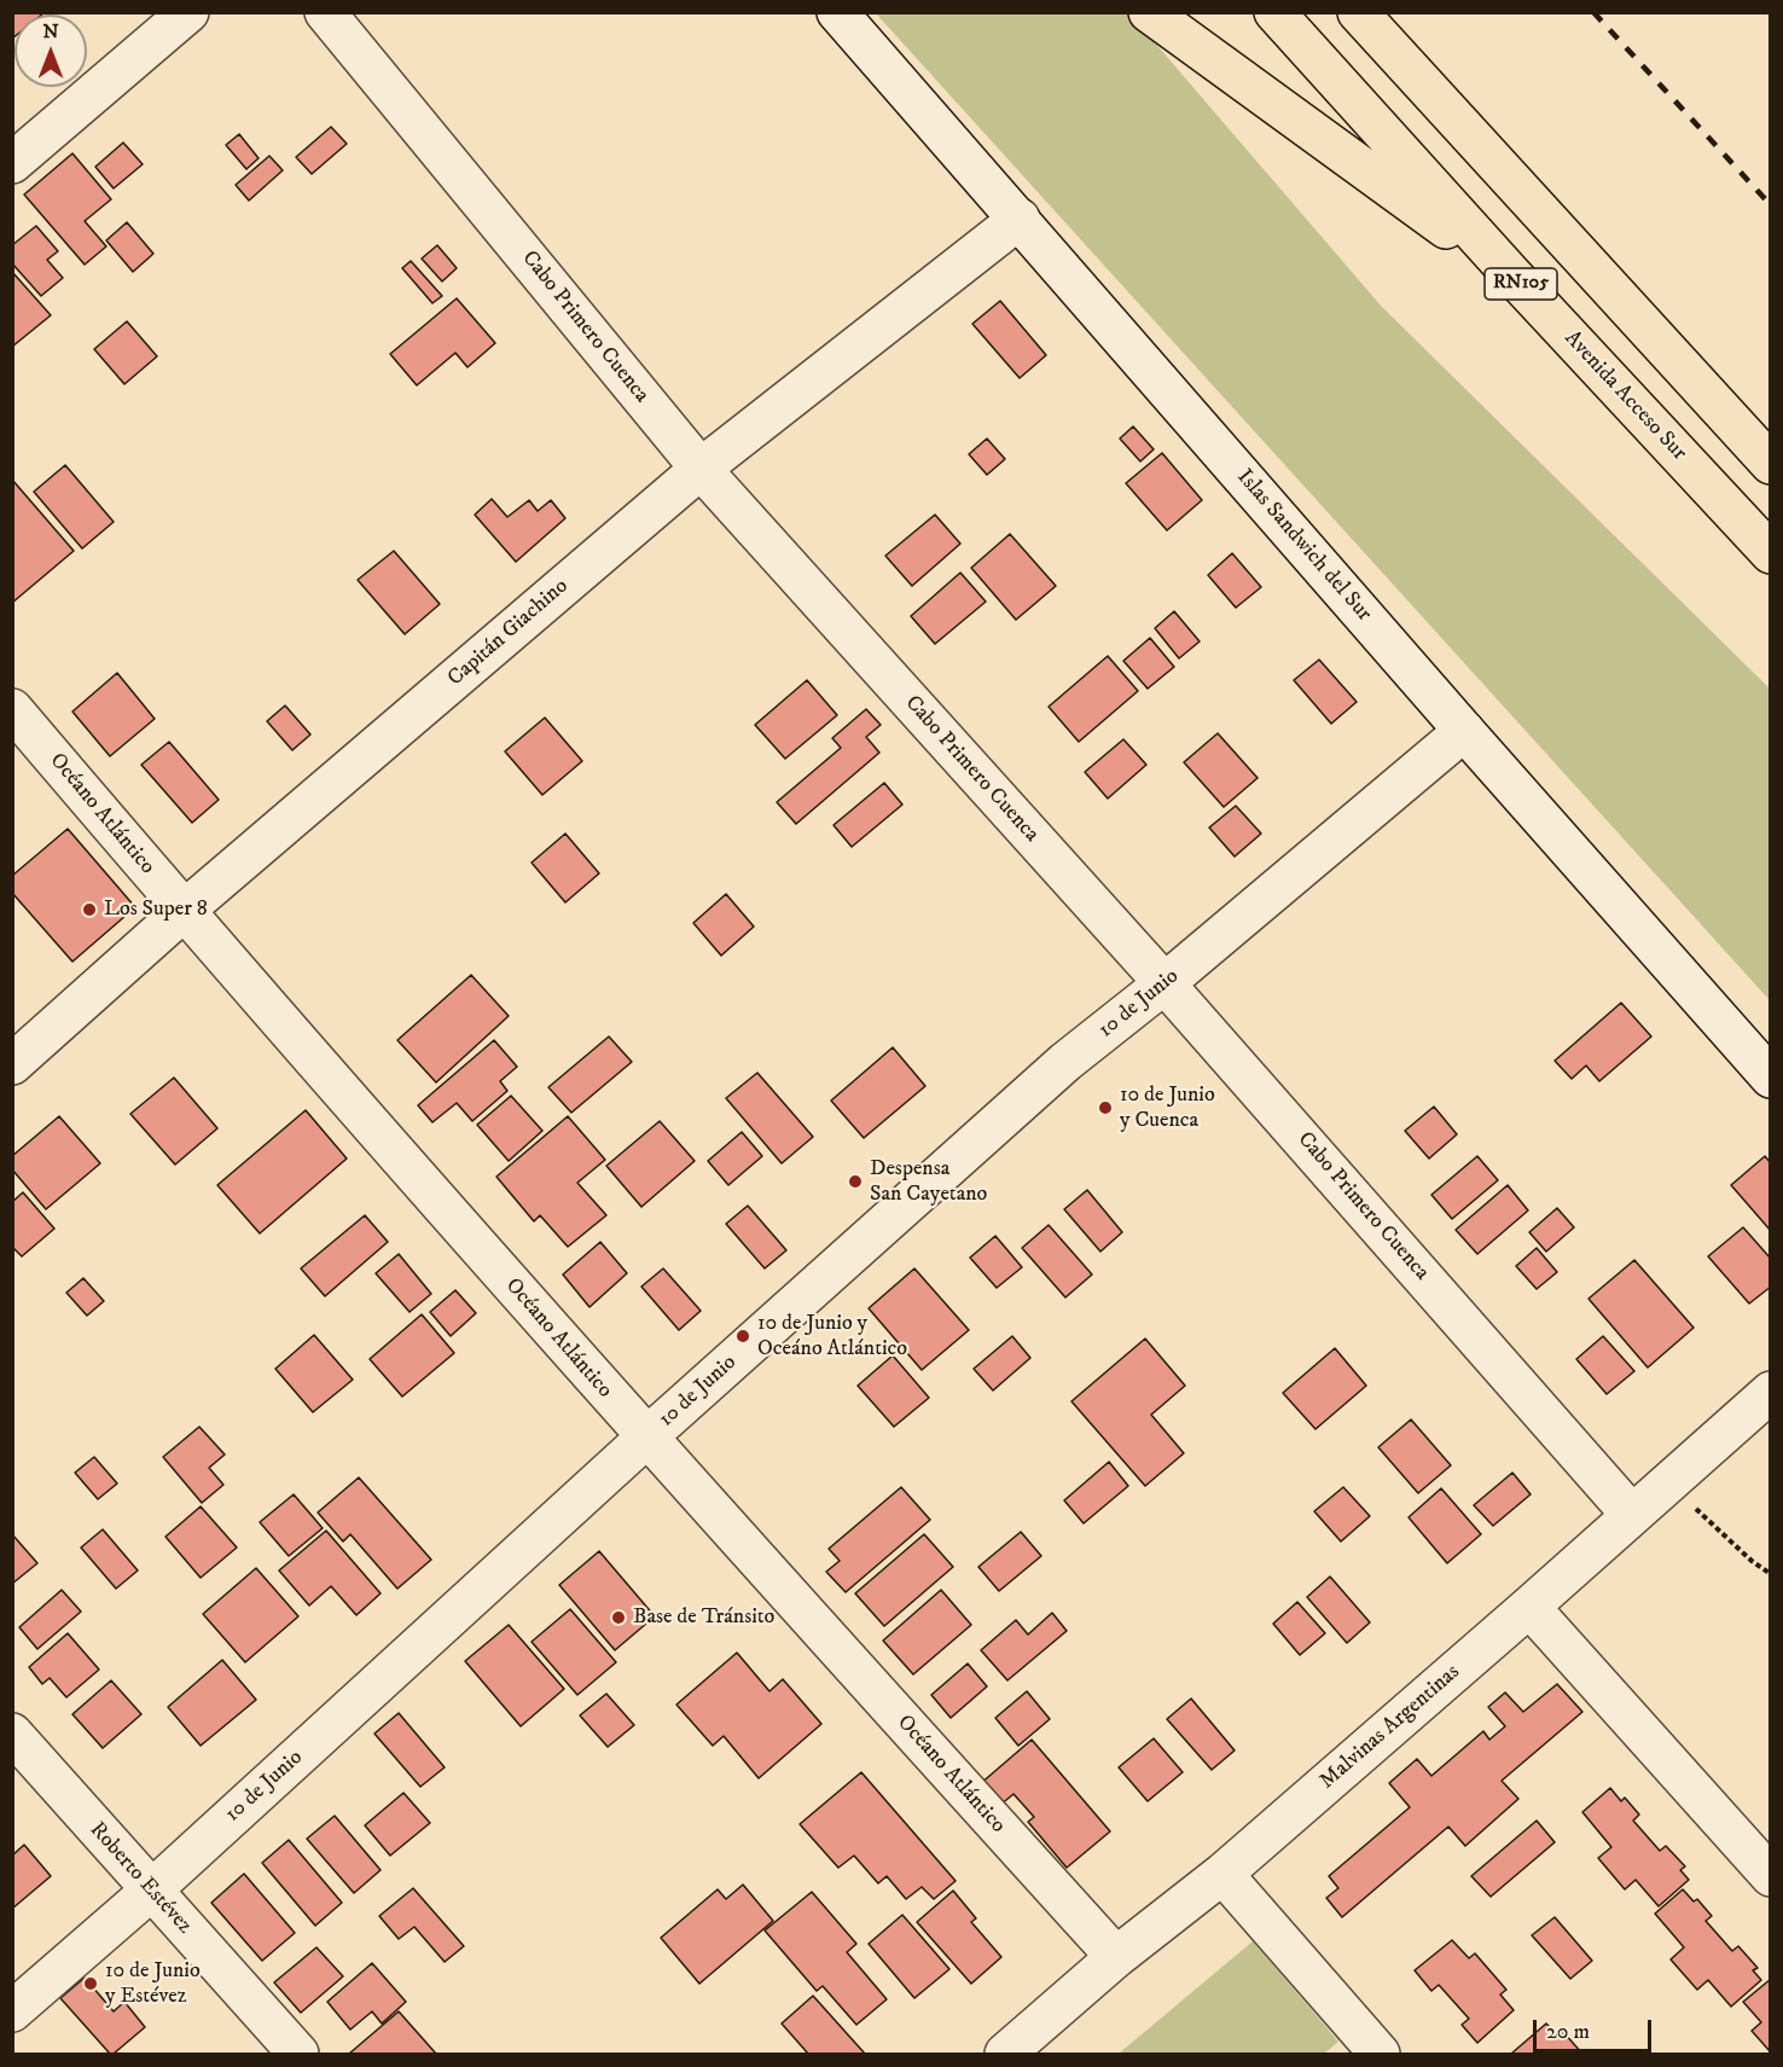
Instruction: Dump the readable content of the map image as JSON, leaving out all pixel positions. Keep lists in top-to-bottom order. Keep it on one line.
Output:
{"streets":{"highway":["RN105","Avenida Acceso Sur"],"street":["Cabo Primero Cuenca","Islas Sandwich del Sur","Capitán Giachino","Océano Atlántico","10 de Junio","Malvinas Argentinas","Roberto Estévez"]},"crossings":[["Cabo Primero Cuenca","Capitán Giachino"],["Cabo Primero Cuenca","10 de Junio"],["Cabo Primero Cuenca","Malvinas Argentinas"],["Islas Sandwich del Sur","Capitán Giachino"],["Islas Sandwich del Sur","10 de Junio"],["Capitán Giachino","Océano Atlántico"],["Océano Atlántico","10 de Junio"],["Océano Atlántico","Malvinas Argentinas"],["10 de Junio","Roberto Estévez"]],"places":["Los Super 8","10 de Junio y Cuenca","Despensa San Cayetano","10 de Junio y Oceáno Atlántico","Base de Tránsito","10 de Junio y Estévez"],"scale_bar":"20 m","north":"top"}
